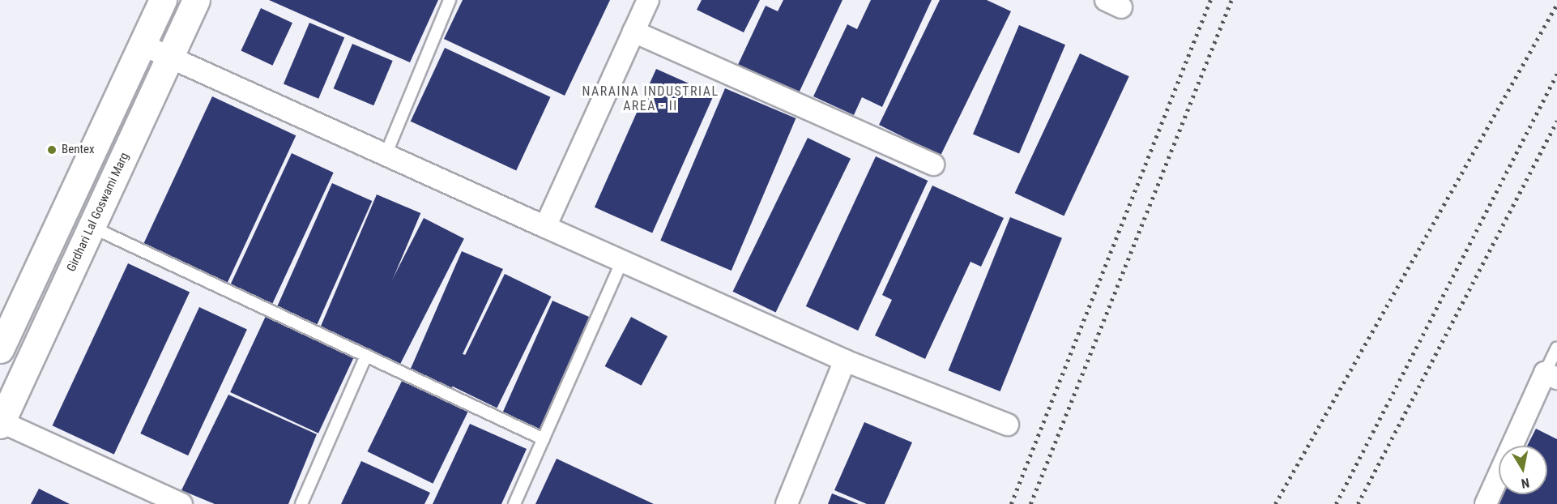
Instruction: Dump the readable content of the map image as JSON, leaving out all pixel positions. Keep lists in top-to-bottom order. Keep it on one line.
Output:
{"streets":{"main road":["Girdhari Lal Goswami Marg"]},"districts":["NARAINA INDUSTRIAL AREA - II"],"places":["Bentex"],"north":"bottom"}
